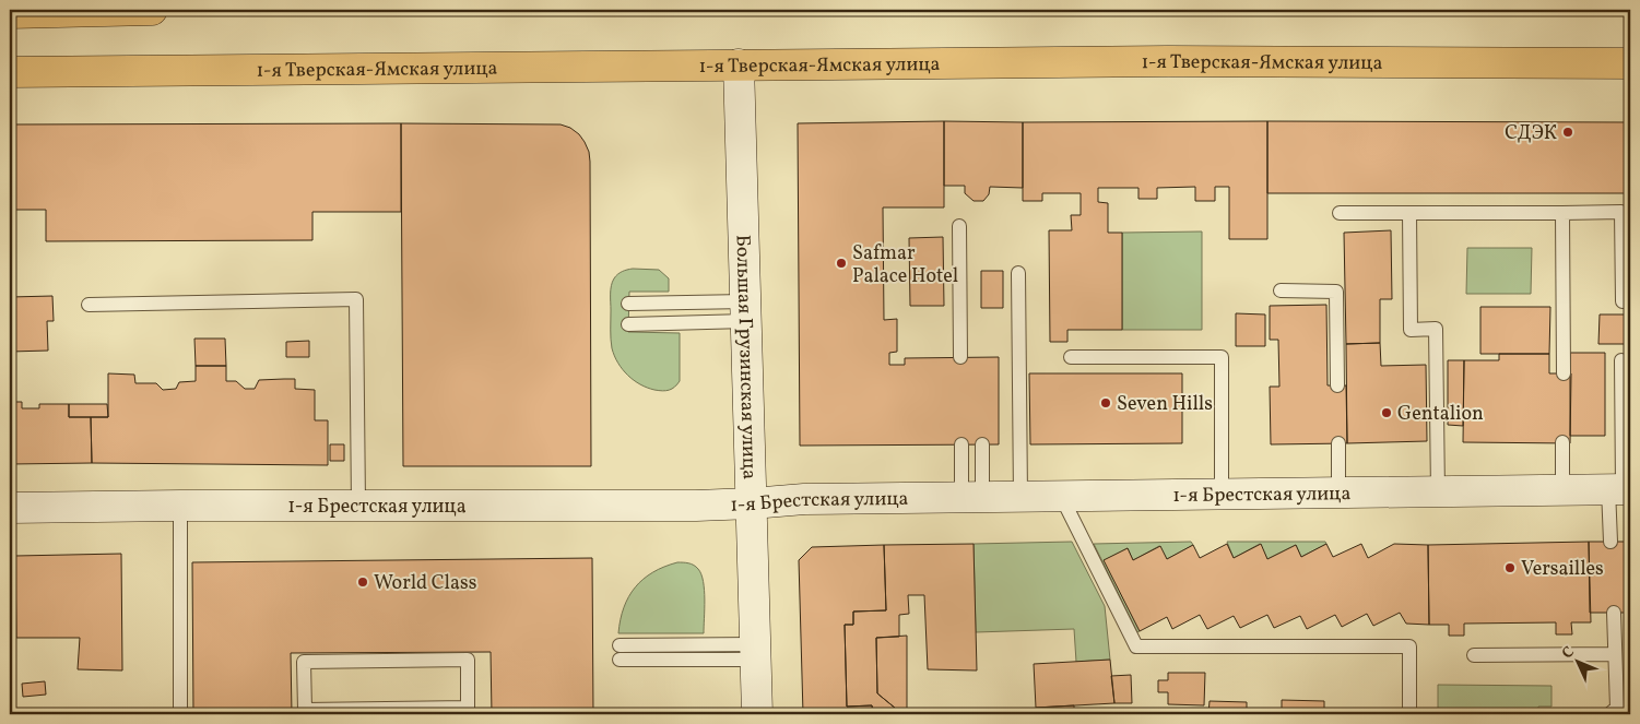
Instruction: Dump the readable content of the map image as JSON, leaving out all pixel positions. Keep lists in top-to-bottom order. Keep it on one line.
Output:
{"streets":{"main road":["1-я Тверская-Ямская улица","Большая Грузинская улица","1-я Брестская улица"]},"crossings":[["1-я Тверская-Ямская улица","Большая Грузинская улица"],["Большая Грузинская улица","1-я Брестская улица"]],"places":["СДЭК","Safmar Palace Hotel","Seven Hills","Gentalion","Versailles","World Class"],"north":"top left"}
